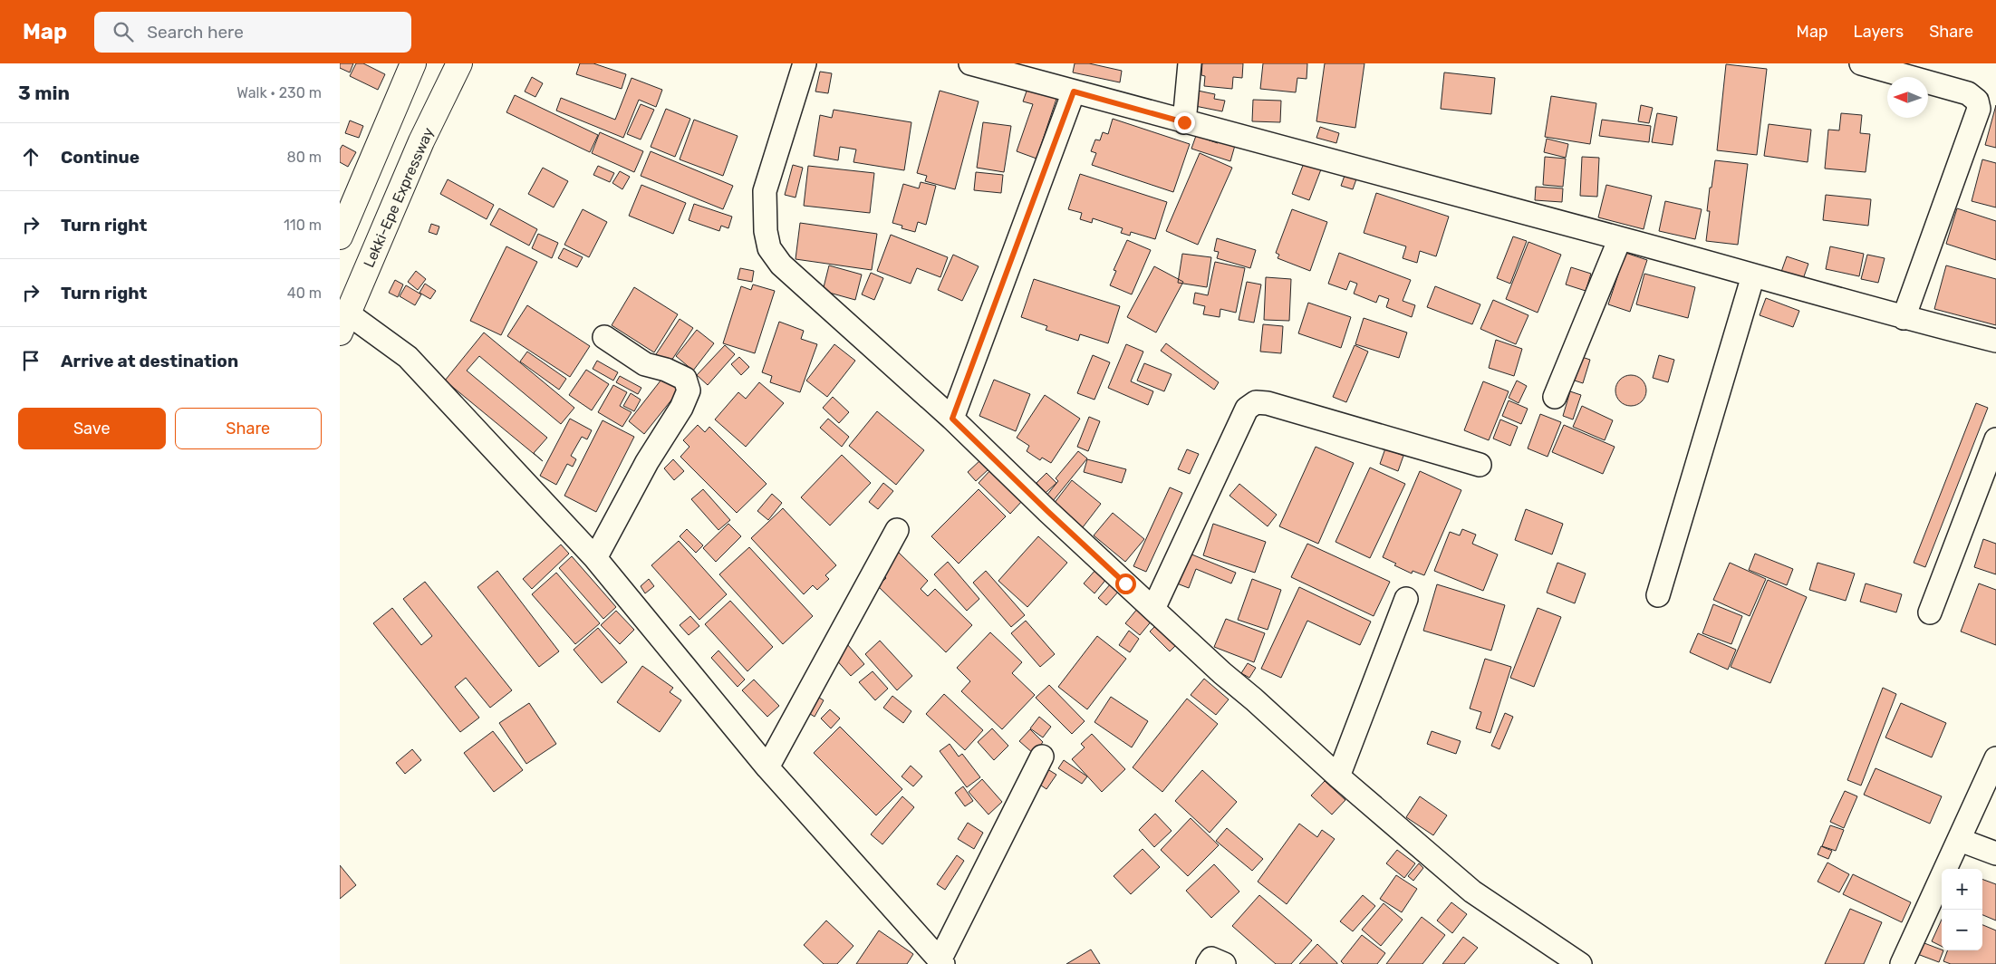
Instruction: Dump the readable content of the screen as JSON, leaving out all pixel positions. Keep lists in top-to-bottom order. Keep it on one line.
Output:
{"streets":{"highway":["Lekki-Epe Expressway"]},"north":"left","page":{"header":"Map","search":"Search here","nav":["Map","Layers","Share"],"heading":["3 min","Walk · 230 m"],"list":[["Continue","80 m"],["Turn right","110 m"],["Turn right","40 m"],"Arrive at destination"],"buttons":["Save","Share"],"map_buttons":["+","−"]}}
